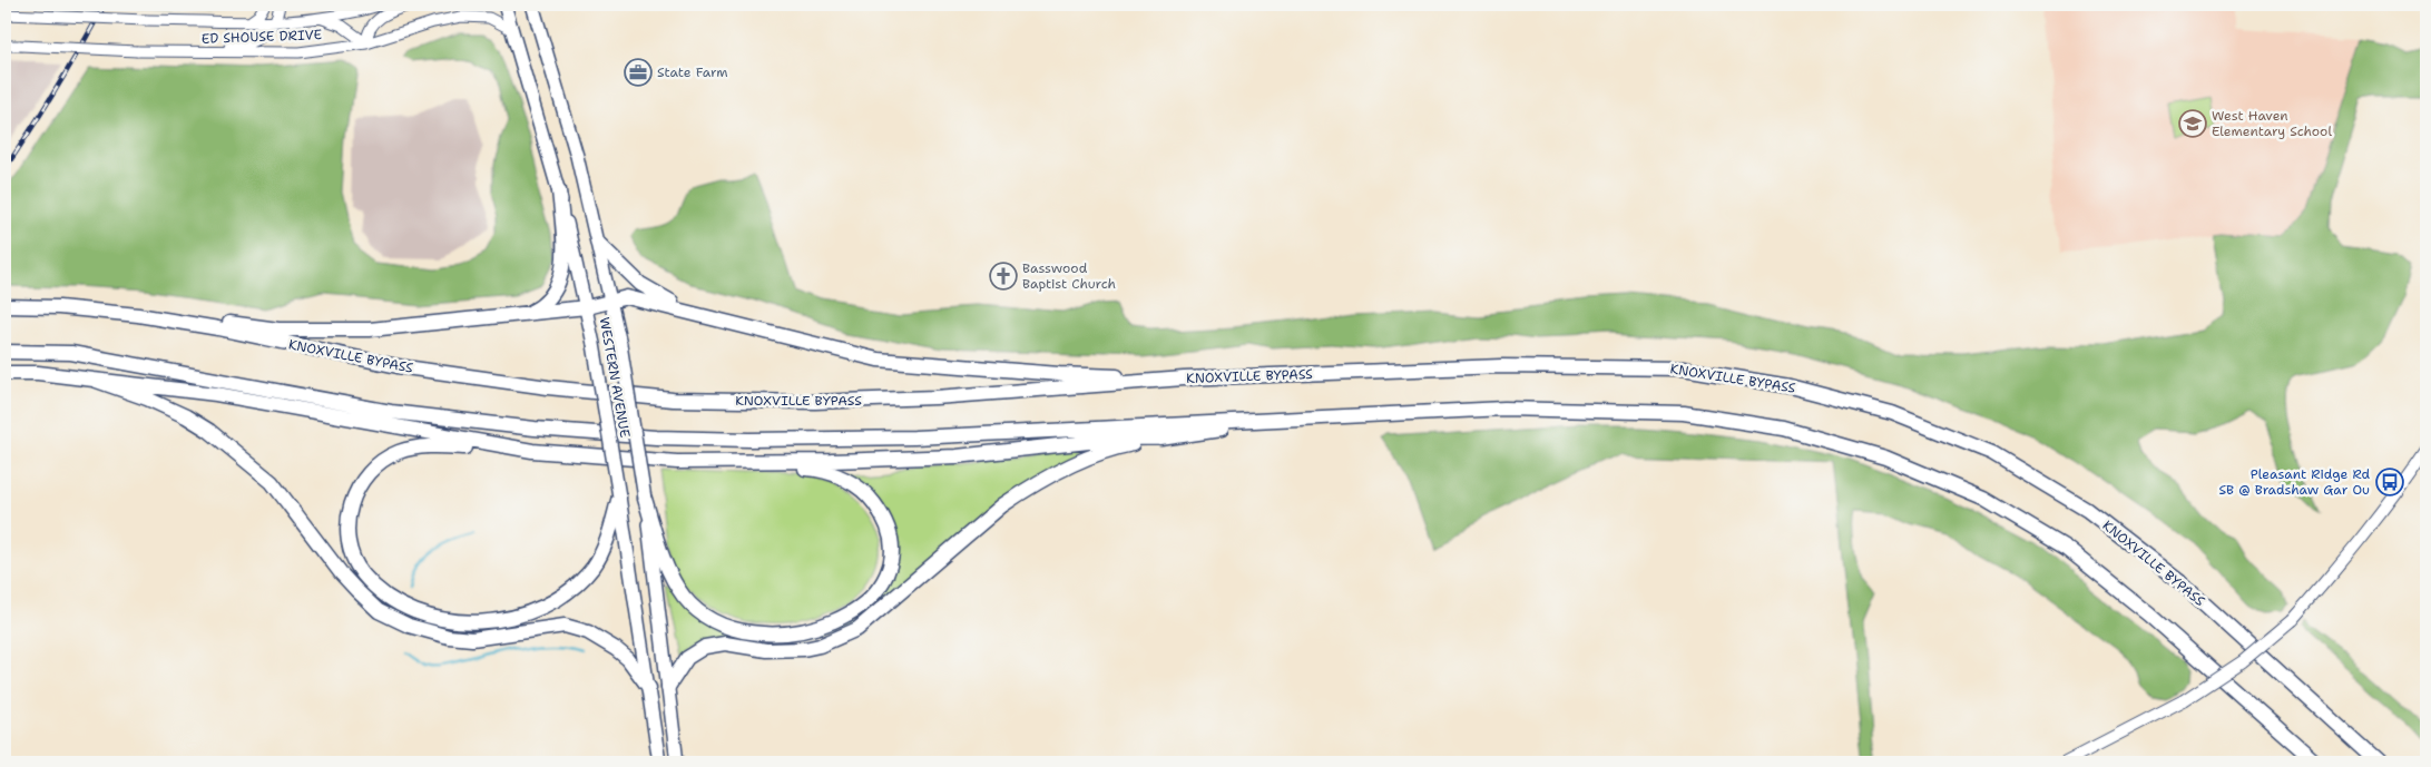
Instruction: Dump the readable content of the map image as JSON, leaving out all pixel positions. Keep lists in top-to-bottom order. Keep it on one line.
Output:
{"streets":{"highway":["KNOXVILLE BYPASS"],"main road":["WESTERN AVENUE"],"street":["ED SHOUSE DRIVE"]},"crossings":[["ED SHOUSE DRIVE","WESTERN AVENUE"]],"places":{"office":["State Farm"],"school or university":["West Haven Elementary School"],"church":["Basswood Baptist Church"],"bus stop":["Pleasant Ridge Rd SB @ Bradshaw Gar Ou"]}}
